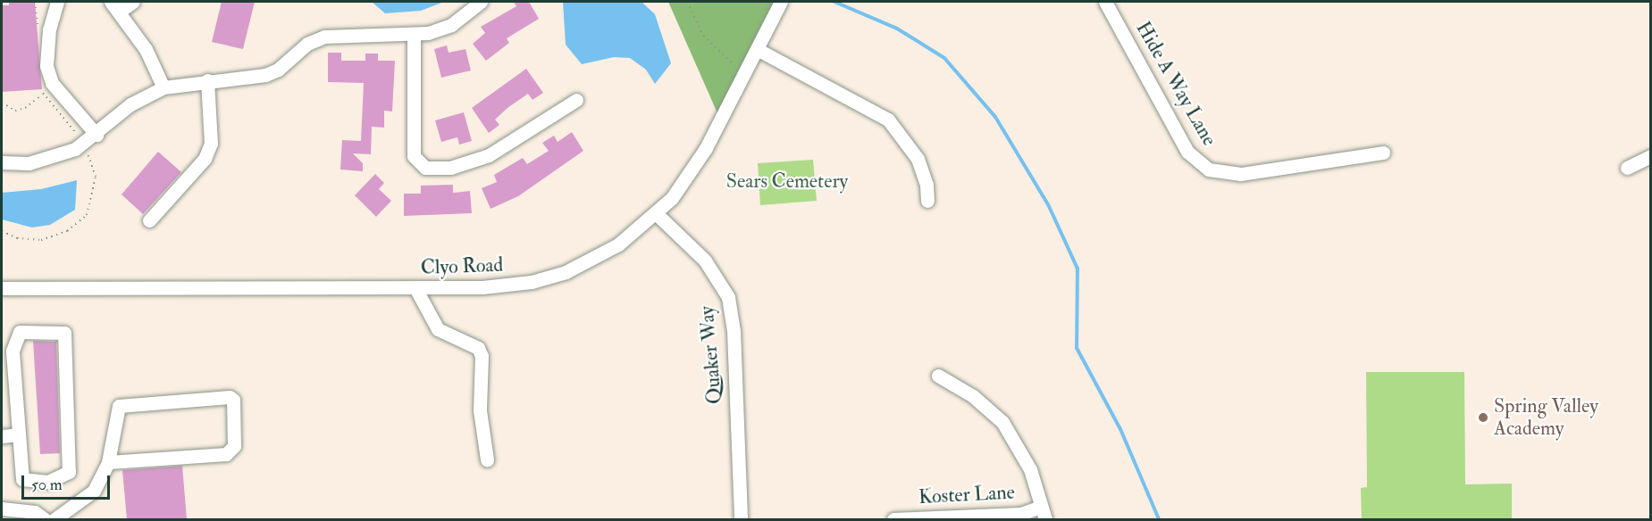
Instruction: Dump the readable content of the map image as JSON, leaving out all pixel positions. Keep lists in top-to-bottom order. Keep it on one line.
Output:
{"streets":{"street":["Hide A Way Lane","Clyo Road","Quaker Way","Koster Lane"]},"crossings":[["Clyo Road","Quaker Way"]],"parks":["Sears Cemetery"],"places":["Spring Valley Academy"],"scale_bar":"50 m"}
